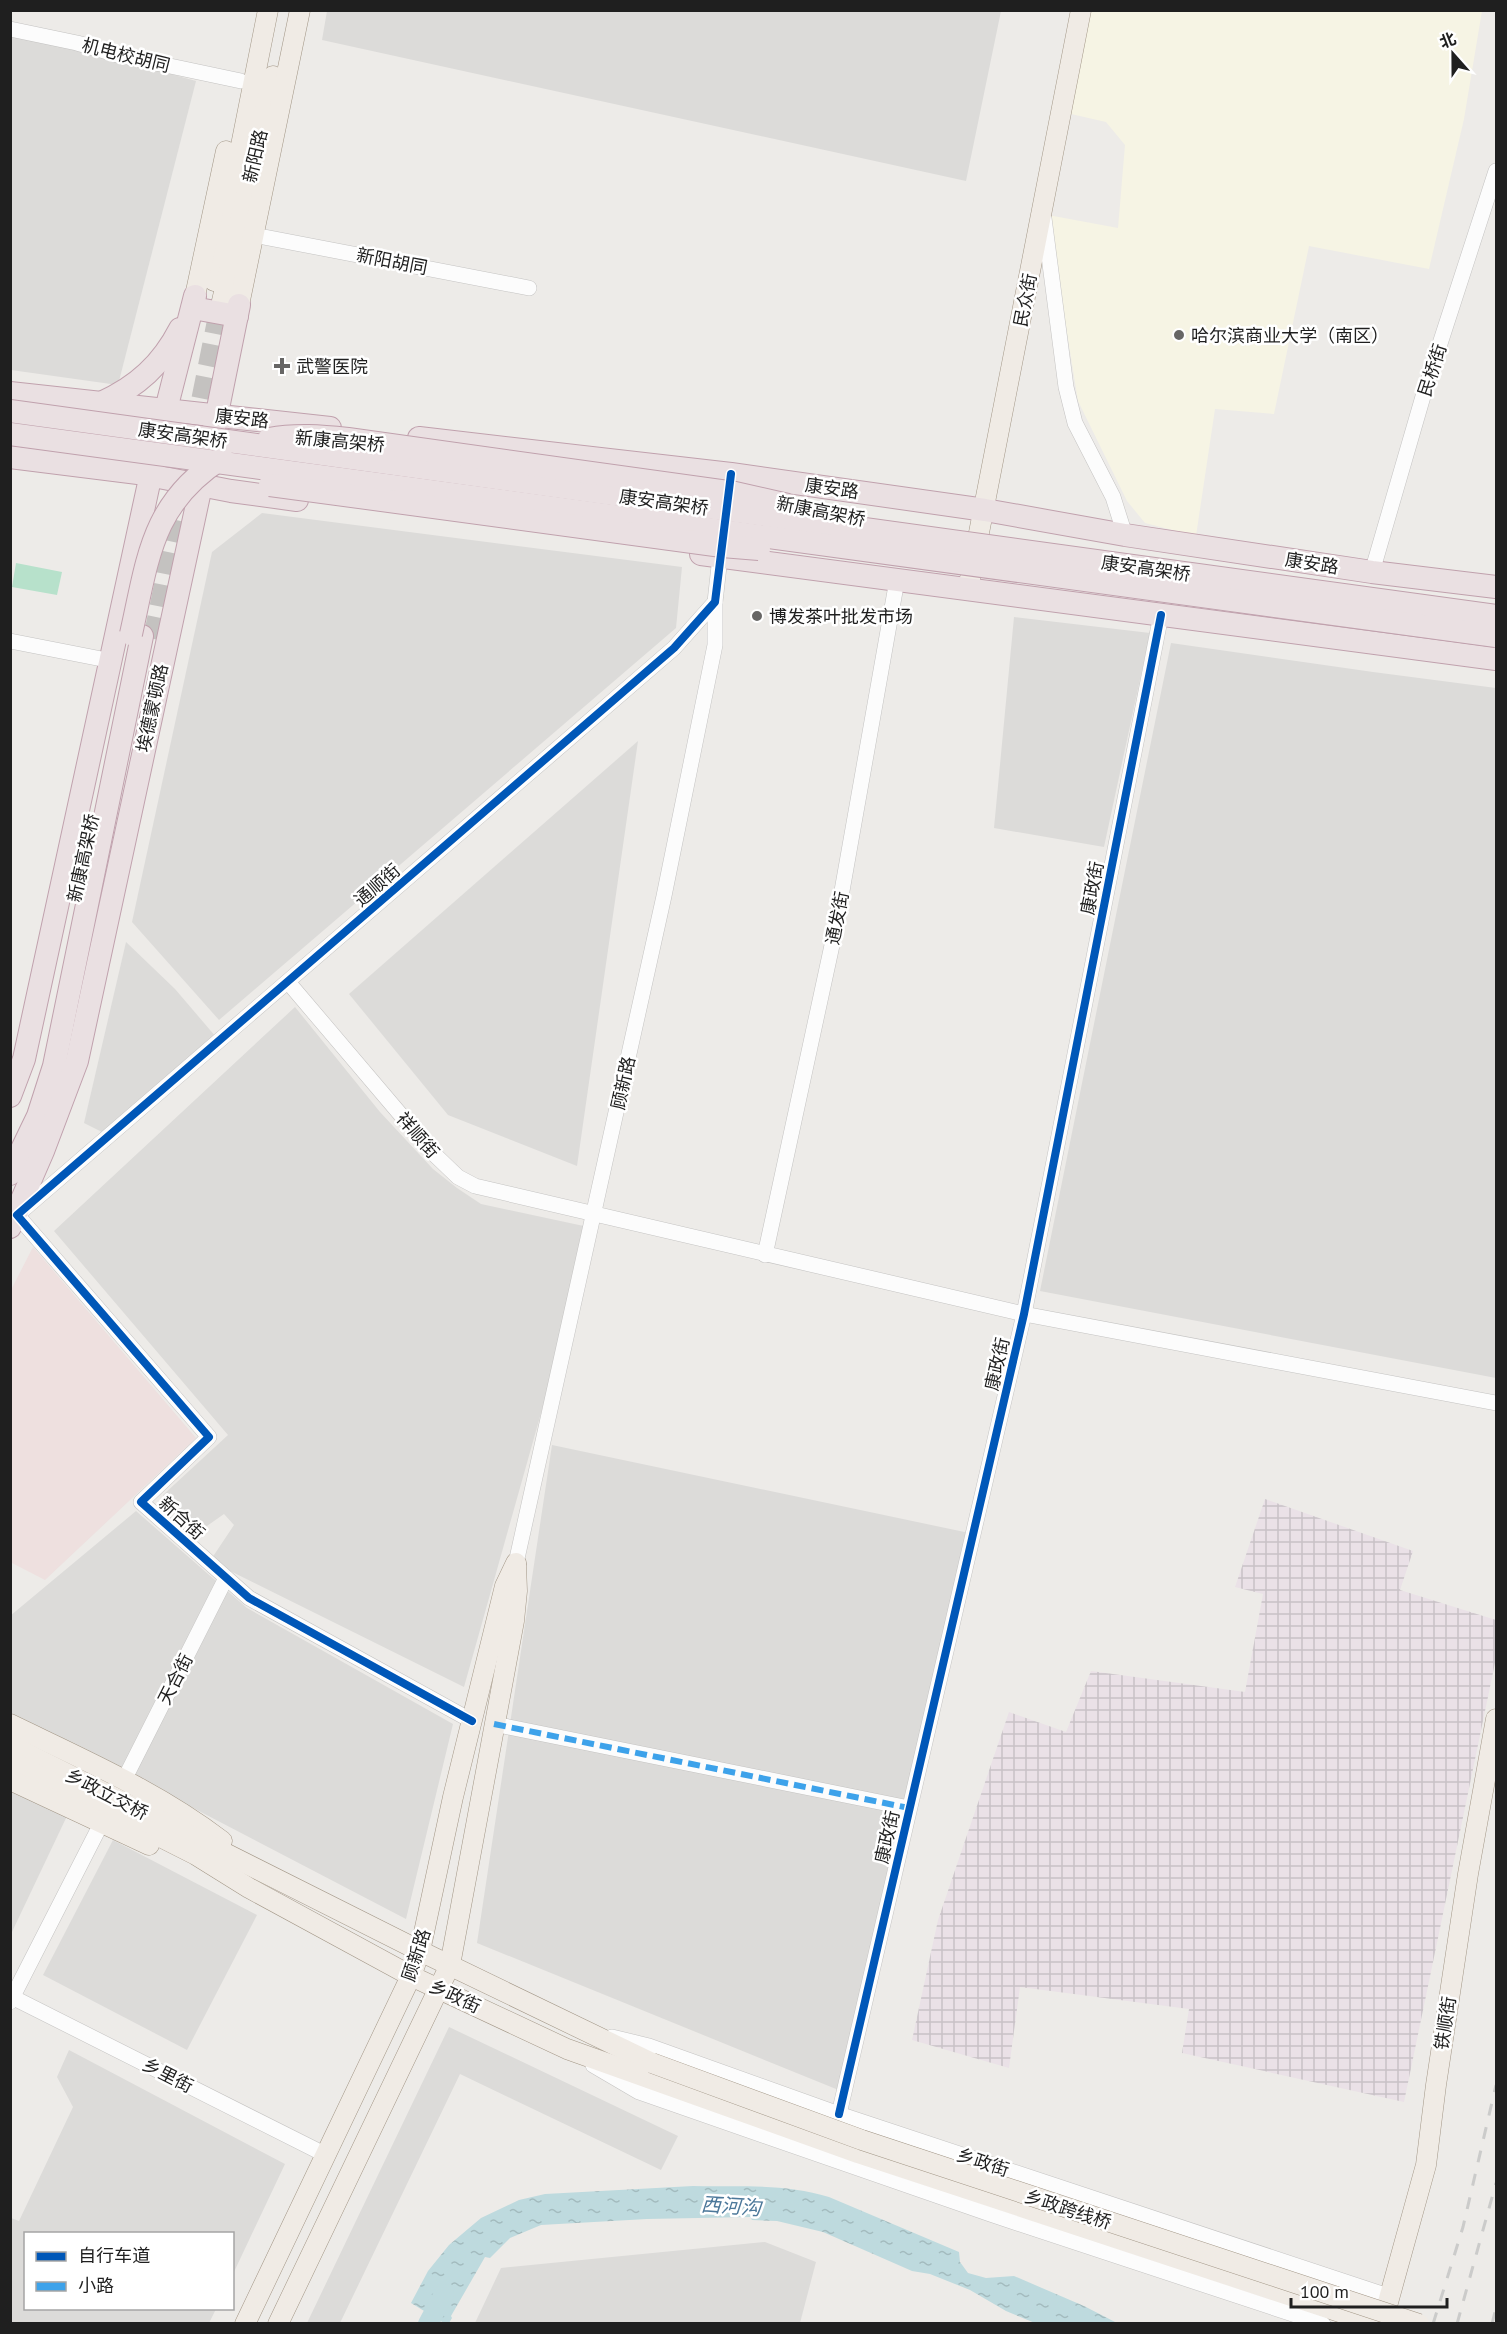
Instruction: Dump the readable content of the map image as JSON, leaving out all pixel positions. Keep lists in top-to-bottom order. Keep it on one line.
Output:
{"streets":{"highway":["康安路","康安高架桥","新康高架桥","埃德蒙顿路"],"main road":["新阳路","民众街","顾新路","乡政立交桥","乡政街","铁顺街","乡政跨线桥"],"street":["机电校胡同","新阳胡同","民桥街","通顺街","康政街","通发街","祥顺街","新合街","天合街","乡里街"]},"crossings":[["新阳路","埃德蒙顿路"],["民众街","康安路"],["民桥街","康安路"],["康安路","埃德蒙顿路"],["康安高架桥","新康高架桥"],["埃德蒙顿路","通顺街"],["埃德蒙顿路","新合街"],["通顺街","顾新路"],["通顺街","祥顺街"],["通顺街","新合街"],["康政街","祥顺街"],["康政街","乡政街"],["通发街","祥顺街"],["顾新路","祥顺街"],["顾新路","新合街"],["顾新路","乡政街"],["顾新路","乡里街"],["新合街","天合街"],["天合街","乡政街"],["乡政立交桥","乡政街"],["乡政街","铁顺街"],["乡政街","乡政跨线桥"]],"water":["西河沟"],"places":{"other":["哈尔滨商业大学（南区）","博发茶叶批发市场"],"health":["武警医院"]},"legend":["自行车道","小路"],"scale_bar":"100 m","north":"top"}
